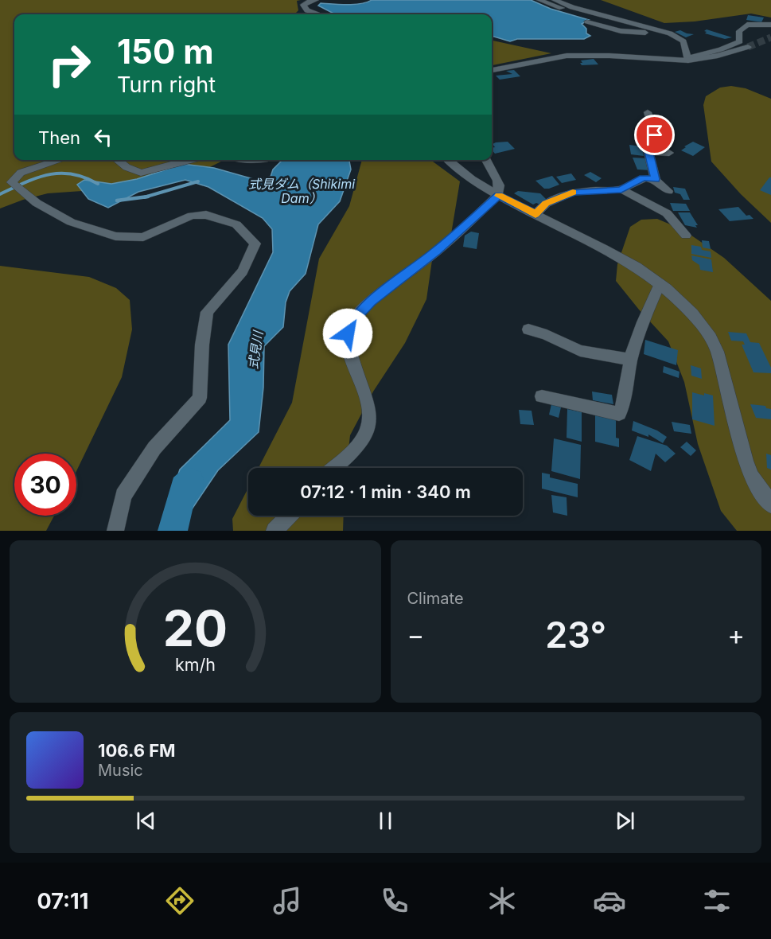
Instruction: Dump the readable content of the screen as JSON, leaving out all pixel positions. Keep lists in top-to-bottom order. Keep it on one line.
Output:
{"water":["式見ダム（Shikimi Dam）","式見川"],"page":{"turn":["150 m","Turn right"],"then":"Then","limit":"30","trip":"07:12 · 1 min · 340 m","tile":"Climate","heat":["−","23°","+"],"song":["106.6 FM","Music"],"tabs":"07:11","gauge":["20","km/h"]}}
